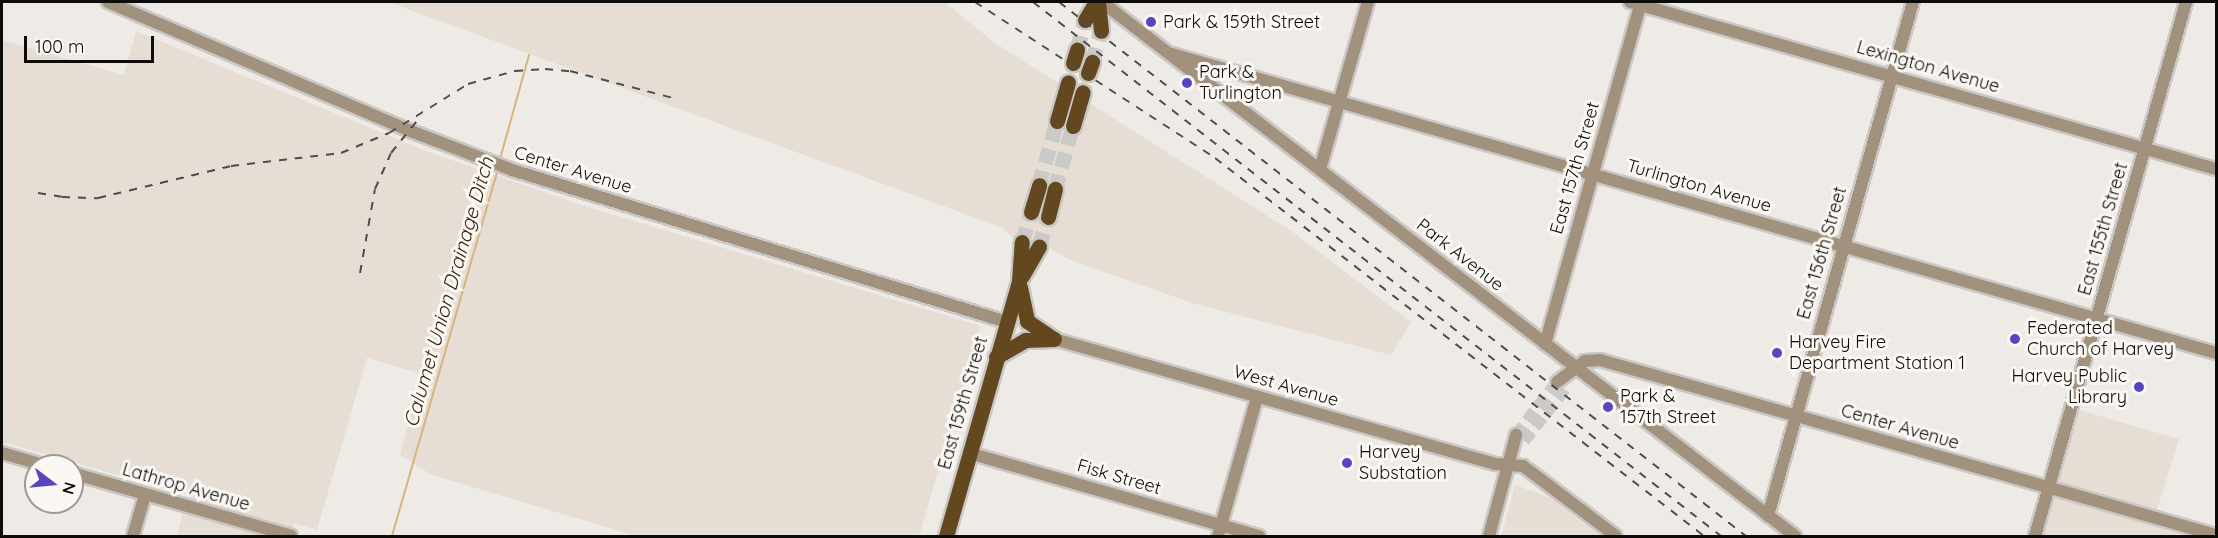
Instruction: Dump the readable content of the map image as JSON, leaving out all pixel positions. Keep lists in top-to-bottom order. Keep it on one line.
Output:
{"streets":{"main road":["East 159th Street"],"street":["Lexington Avenue","East 157th Street","Center Avenue","Turlington Avenue","East 155th Street","East 156th Street","Park Avenue","West Avenue","Fisk Street","Lathrop Avenue"]},"crossings":[["Lexington Avenue","East 157th Street"],["Lexington Avenue","East 155th Street"],["Lexington Avenue","East 156th Street"],["East 157th Street","Turlington Avenue"],["East 157th Street","Park Avenue"],["Center Avenue","East 155th Street"],["Center Avenue","East 156th Street"],["Center Avenue","Park Avenue"],["Center Avenue","East 159th Street"],["Turlington Avenue","East 155th Street"],["Turlington Avenue","East 156th Street"],["Turlington Avenue","Park Avenue"],["East 156th Street","Park Avenue"],["East 159th Street","Fisk Street"]],"water":["Calumet Union Drainage Ditch"],"places":["Park & 159th Street","Park & Turlington","Federated Church of Harvey","Harvey Fire Department Station 1","Harvey Public Library","Park & 157th Street","Harvey Substation"],"scale_bar":"100 m","north":"right"}
